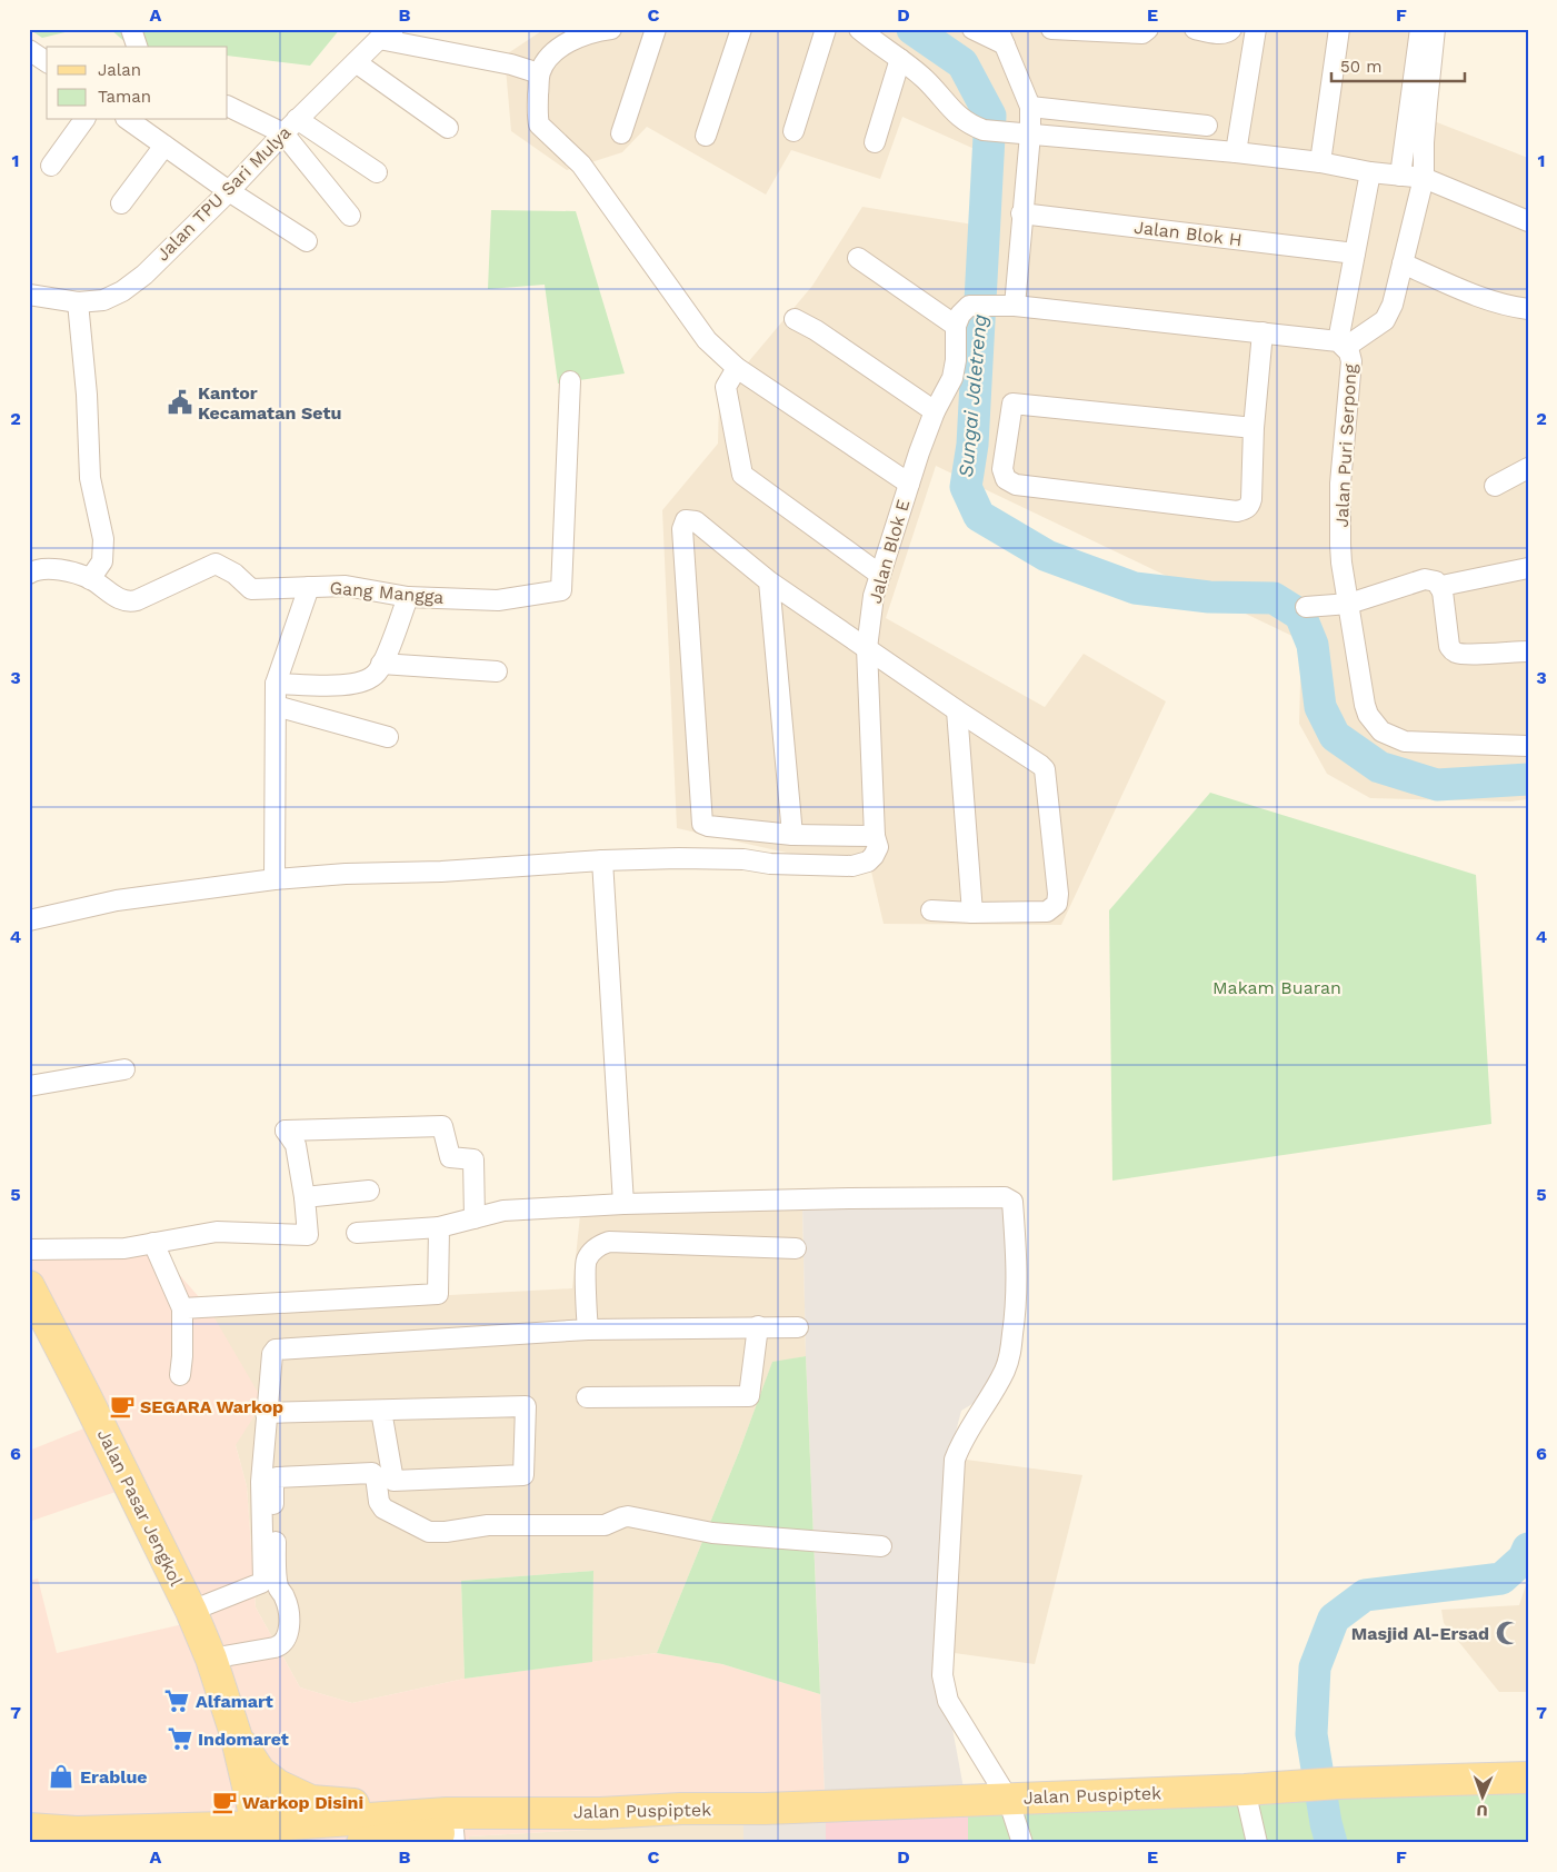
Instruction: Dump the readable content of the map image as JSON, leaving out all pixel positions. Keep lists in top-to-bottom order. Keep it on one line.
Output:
{"streets":{"main road":["Jalan Pasar Jengkol","Jalan Puspiptek"],"street":["Jalan TPU Sari Mulya","Jalan Blok H","Jalan Puri Serpong","Jalan Blok E","Gang Mangga"]},"water":["Sungai Jaletreng"],"parks":["Makam Buaran"],"places":{"public building":["Kantor Kecamatan Setu"],"cafe":["SEGARA Warkop","Warkop Disini"],"mosque":["Masjid Al-Ersad"],"supermarket":["Alfamart","Indomaret"],"shop":["Erablue"]},"legend":["Jalan","Taman"],"scale_bar":"50 m","north":"bottom","grid":{"columns":["A","B","C","D","E","F"],"rows":["1","2","3","4","5","6","7"]}}
